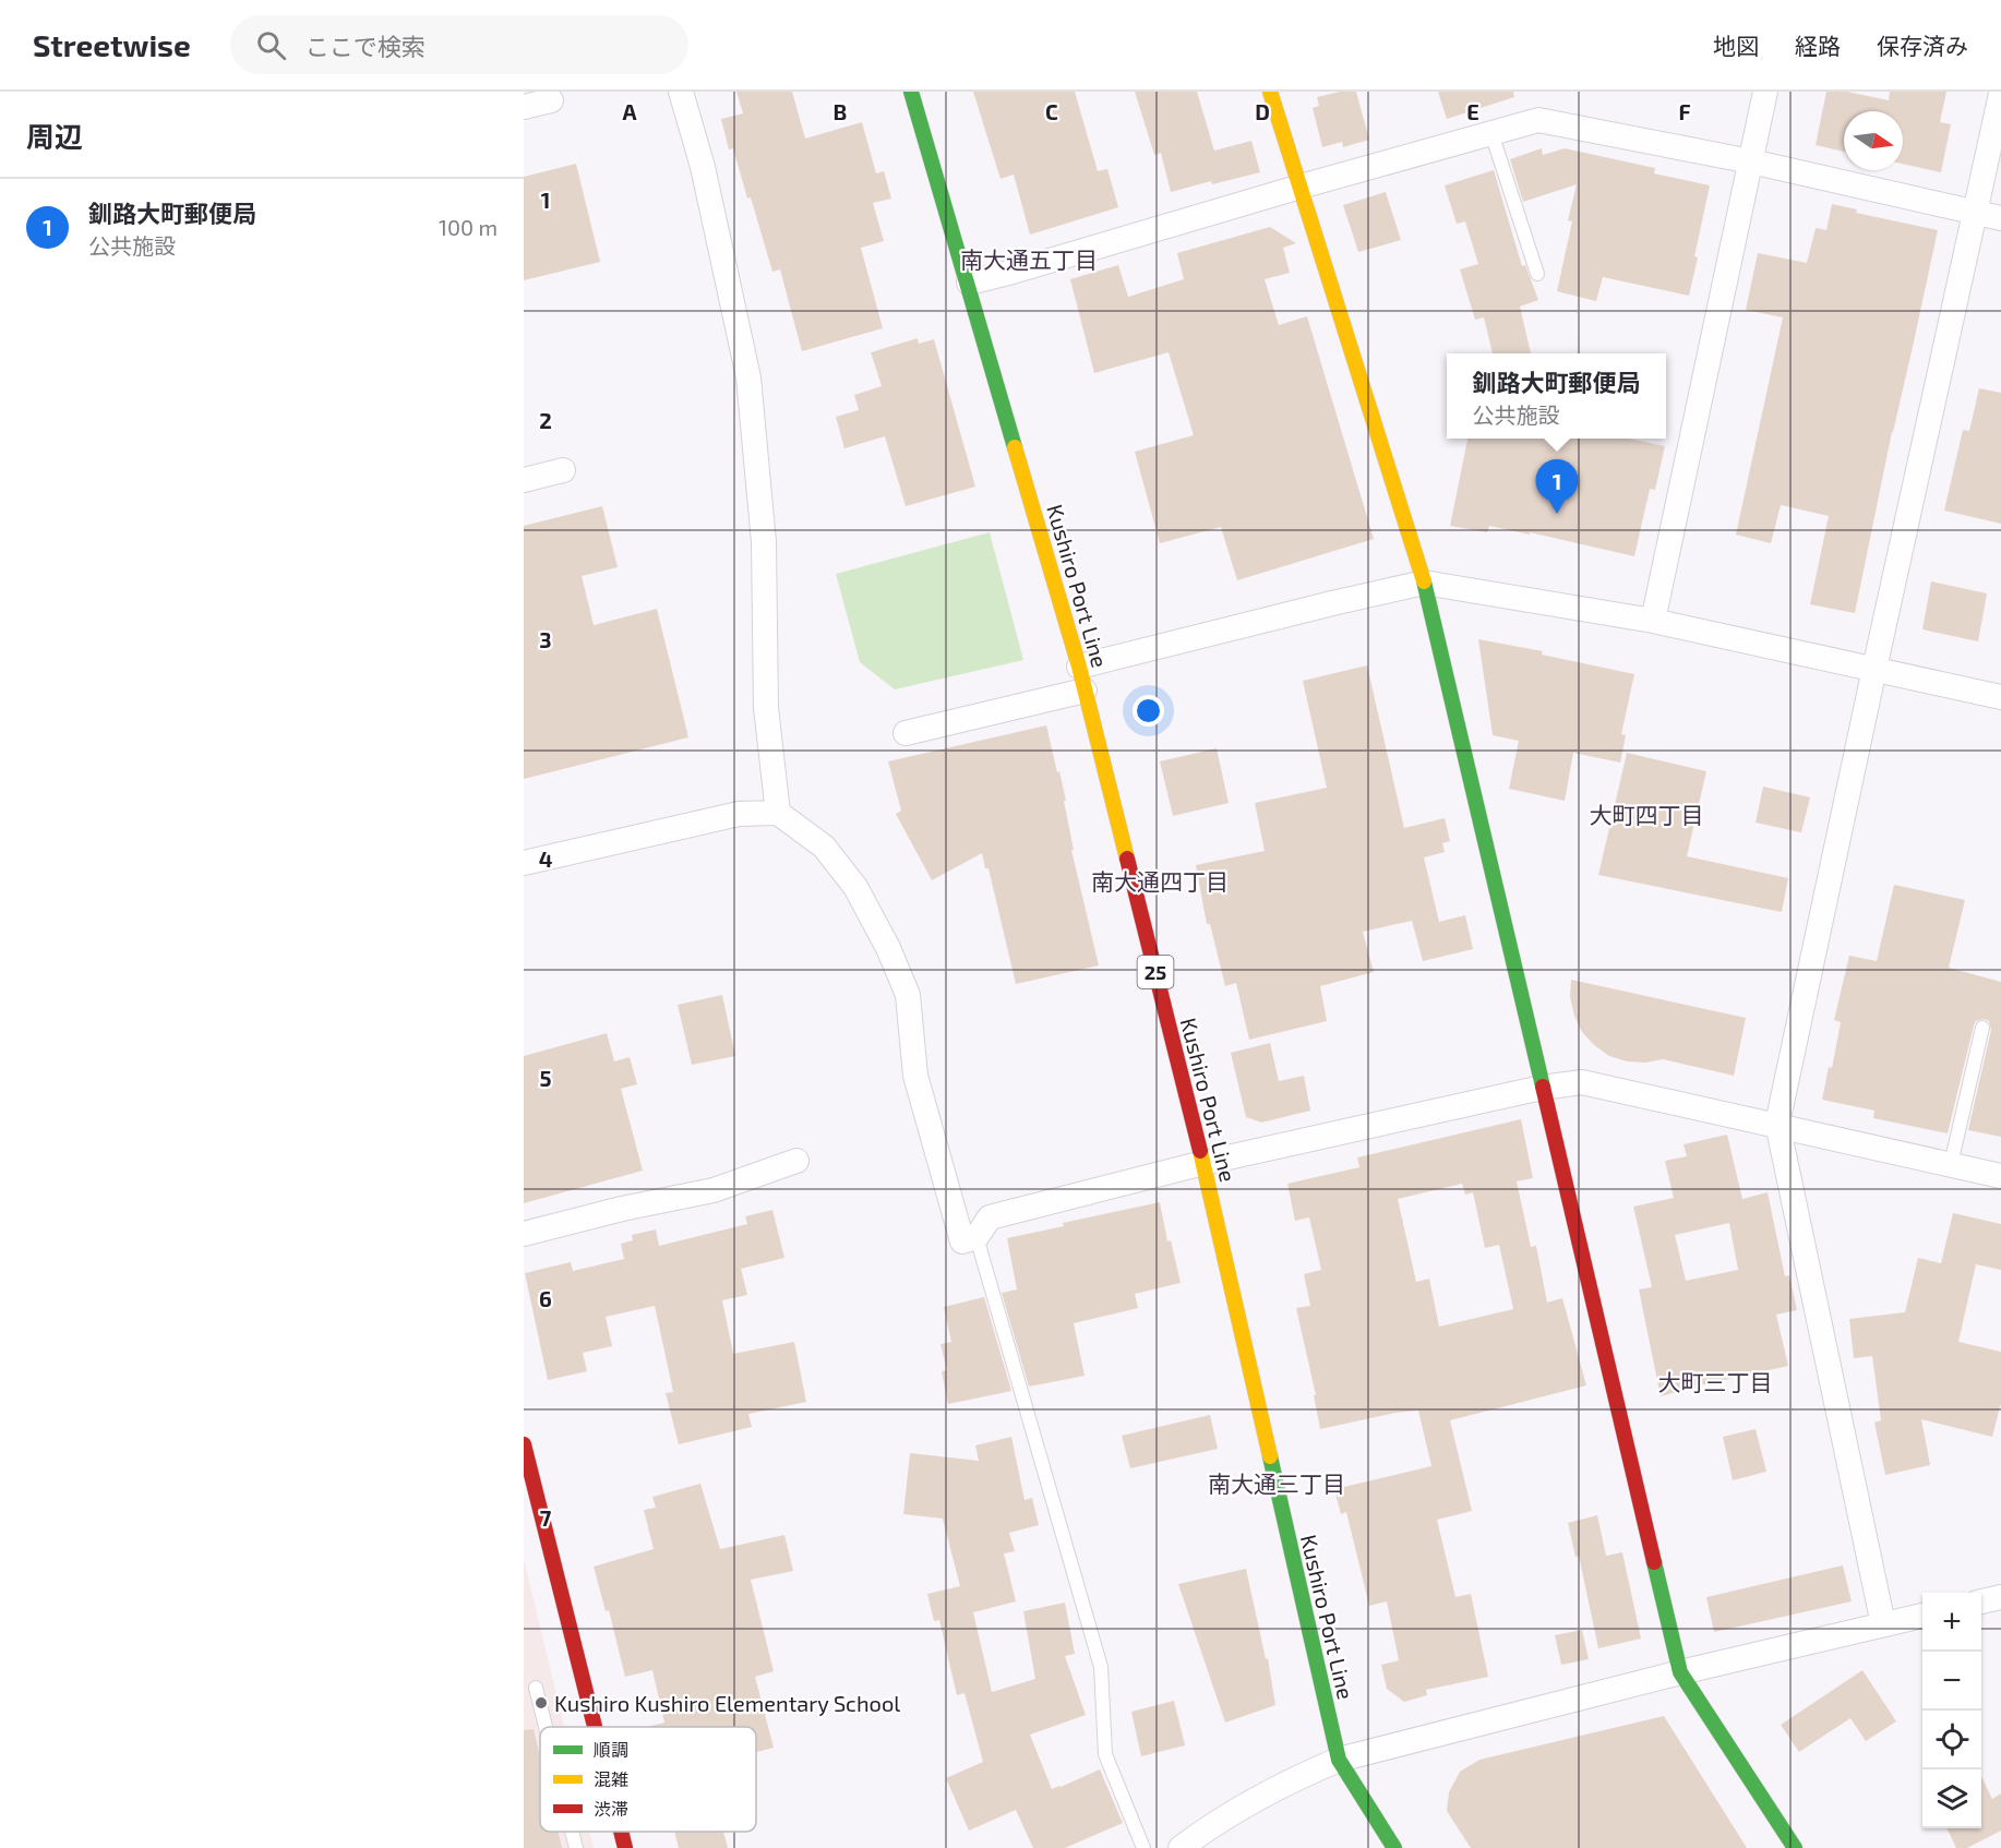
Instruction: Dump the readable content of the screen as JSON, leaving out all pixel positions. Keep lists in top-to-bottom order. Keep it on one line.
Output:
{"streets":{"street":["Kushiro Port Line","25"]},"districts":["南大通五丁目","大町四丁目","南大通四丁目","大町三丁目","南大通三丁目"],"places":["Kushiro Kushiro Elementary School"],"legend":["順調","混雑","渋滞"],"north":"right","page":{"header":"Streetwise","search":"ここで検索","nav":["地図","経路","保存済み"],"heading":"周辺","list":[{"mark":"1","name":"釧路大町郵便局","note":"公共施設","value":"100 m"}],"popup":["釧路大町郵便局","公共施設"],"pins":"1","map_buttons":["+","−"]},"grid":{"columns":["A","B","C","D","E","F"],"rows":["1","2","3","4","5","6","7"]}}
